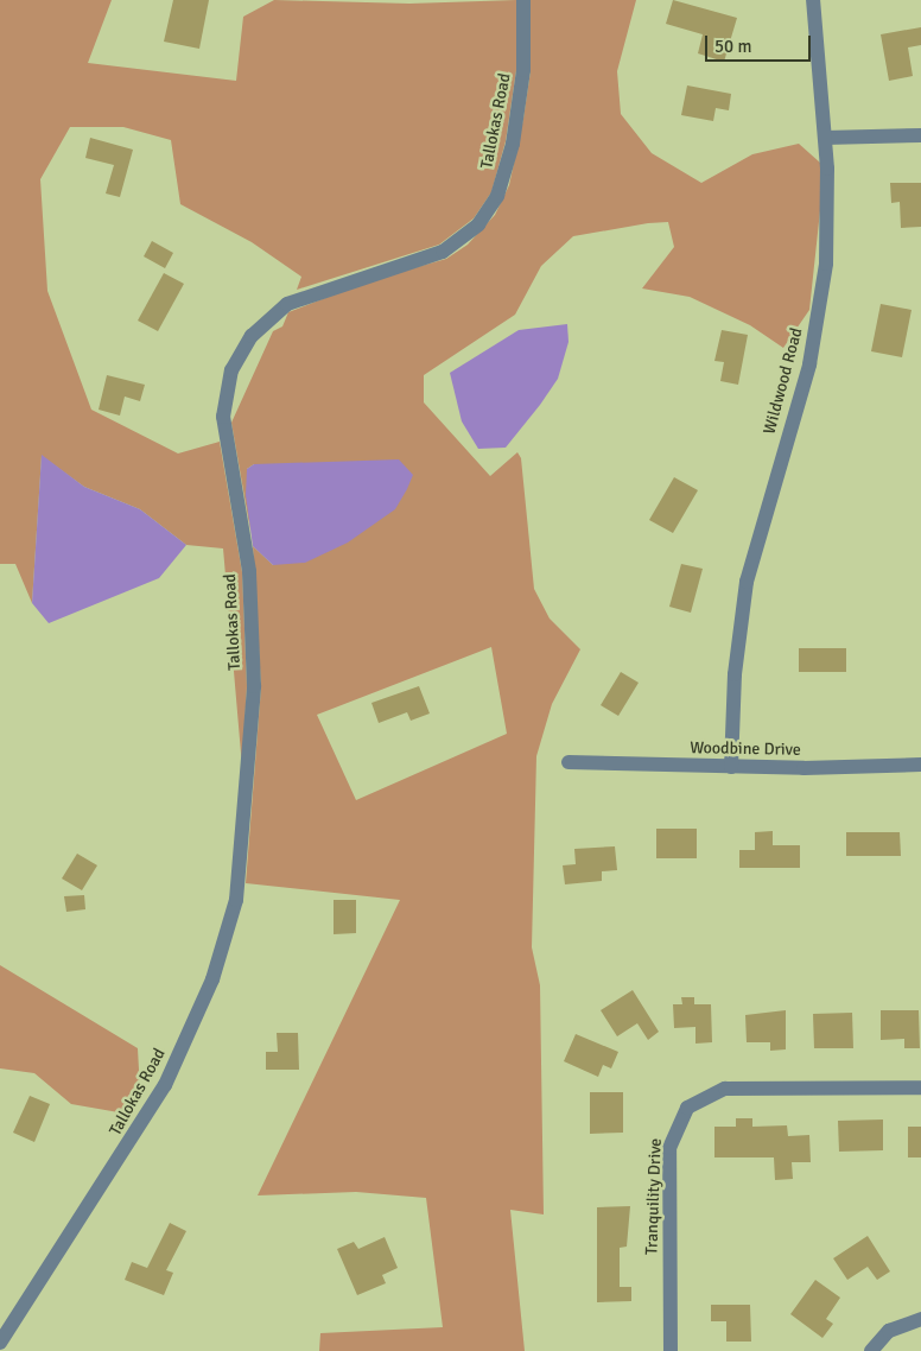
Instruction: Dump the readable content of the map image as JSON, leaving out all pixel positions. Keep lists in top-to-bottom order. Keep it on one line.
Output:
{"streets":{"street":["Tallokas Road","Wildwood Road","Woodbine Drive","Tranquility Drive"]},"crossings":[["Wildwood Road","Woodbine Drive"]],"scale_bar":"50 m"}
